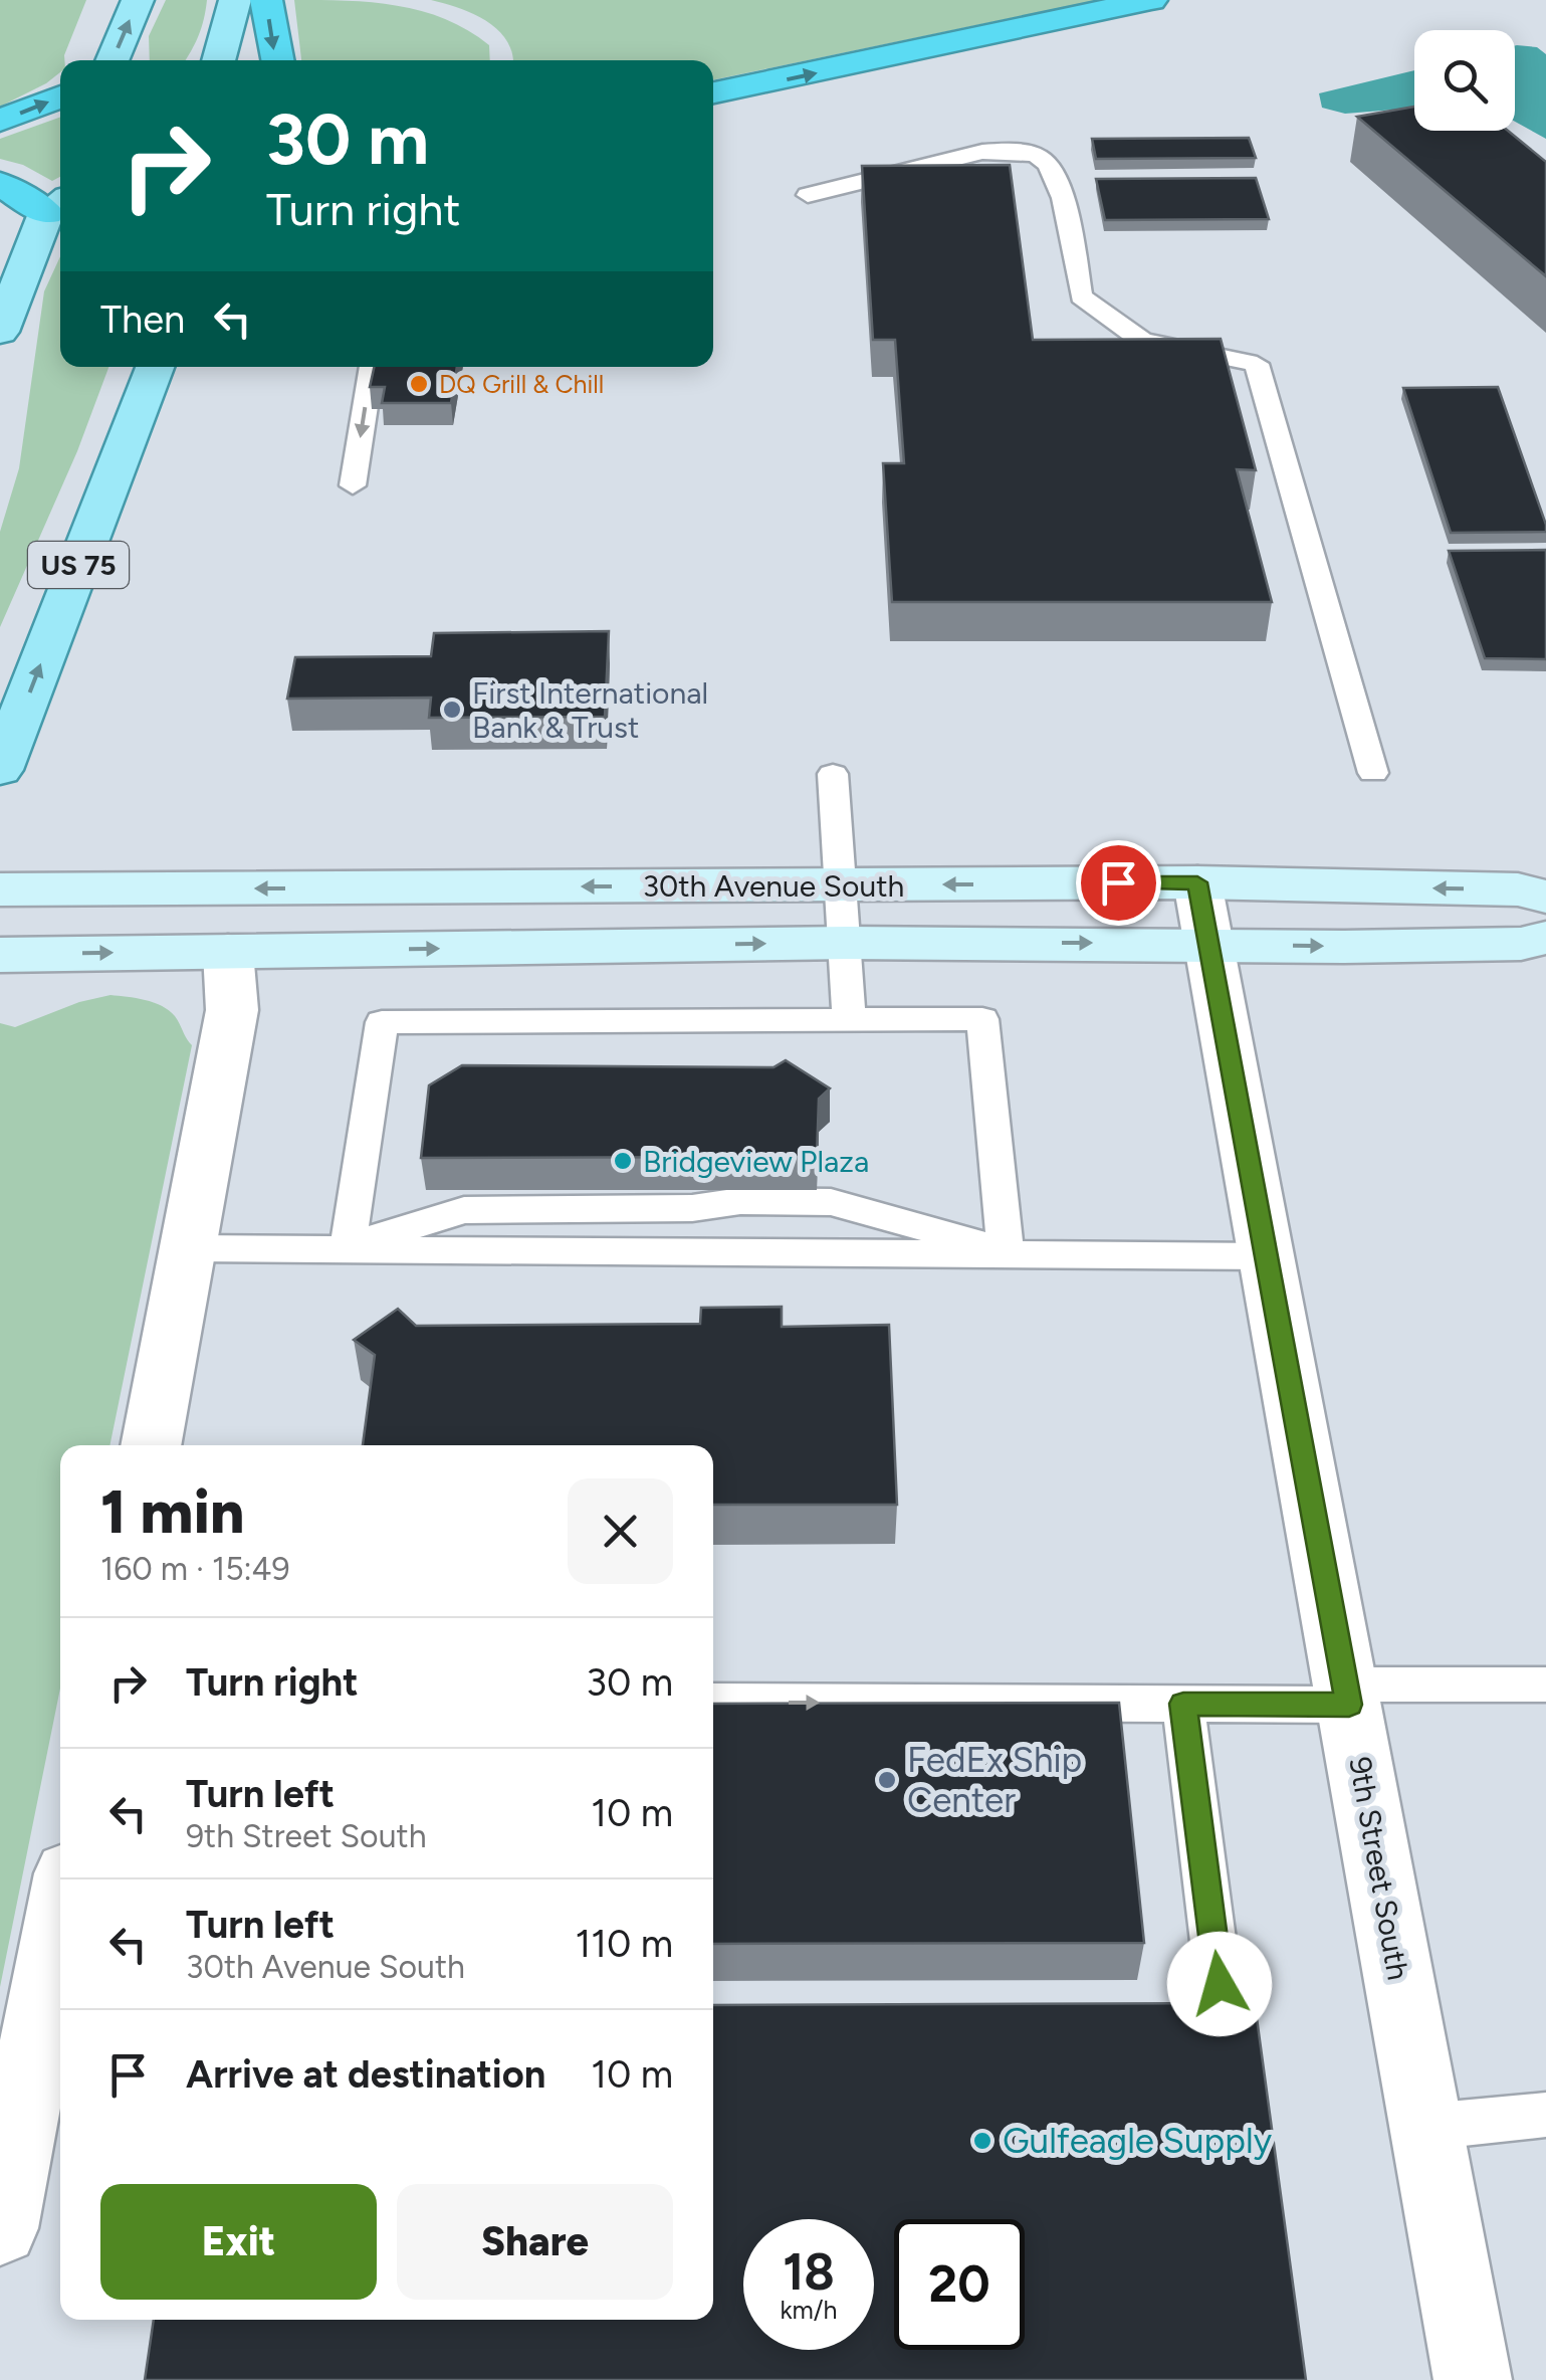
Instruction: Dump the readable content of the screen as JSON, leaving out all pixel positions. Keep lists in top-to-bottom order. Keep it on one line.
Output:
{"streets":{"main road":["US 75"],"street":["30th Avenue South","9th Street South"]},"crossings":[["30th Avenue South","9th Street South"]],"places":["DQ Grill & Chill","First International Bank & Trust","Bridgeview Plaza","FedEx Ship Center","Gulfeagle Supply"],"page":{"turn":["30 m","Turn right"],"then":"Then","heading":["1 min","160 m · 15:49"],"list":[{"name":"Turn right","value":"30 m"},{"name":"Turn left","note":"9th Street South","value":"10 m"},{"name":"Turn left","note":"30th Avenue South","value":"110 m"},{"name":"Arrive at destination","value":"10 m"}],"buttons":["Exit","Share"],"speed":"18 km/h","limit":"20"}}
